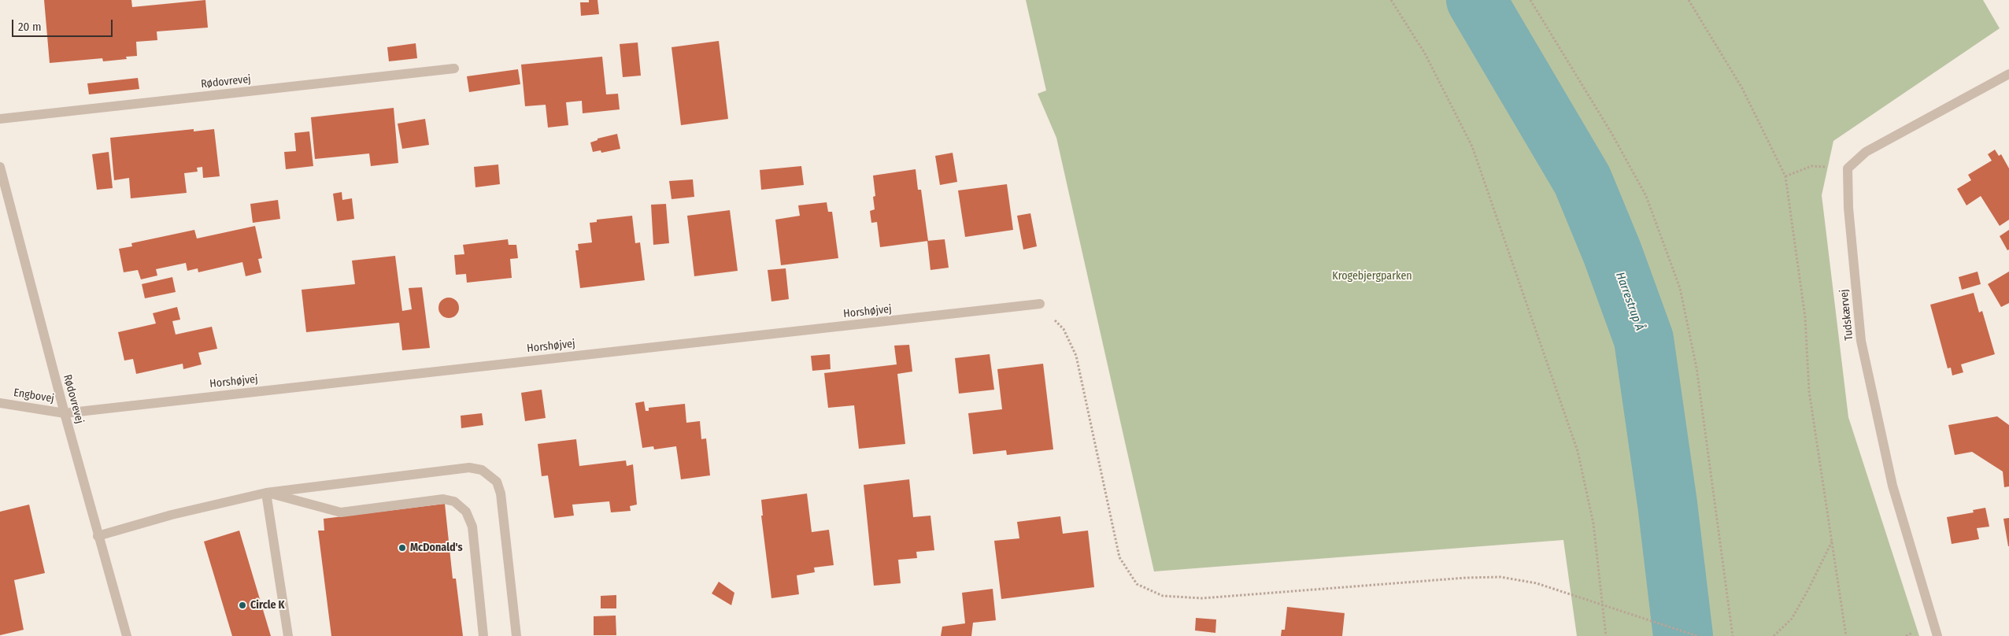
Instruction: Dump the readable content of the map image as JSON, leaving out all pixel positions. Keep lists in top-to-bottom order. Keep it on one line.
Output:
{"streets":{"street":["Rødovrevej","Horshøjvej","Tudskærvej","Engbovej"]},"crossings":[["Rødovrevej","Horshøjvej"],["Rødovrevej","Engbovej"],["Horshøjvej","Engbovej"]],"water":["Harrestrup Å"],"parks":["Krogebjergparken"],"places":["McDonald's","Circle K"],"scale_bar":"20 m"}
